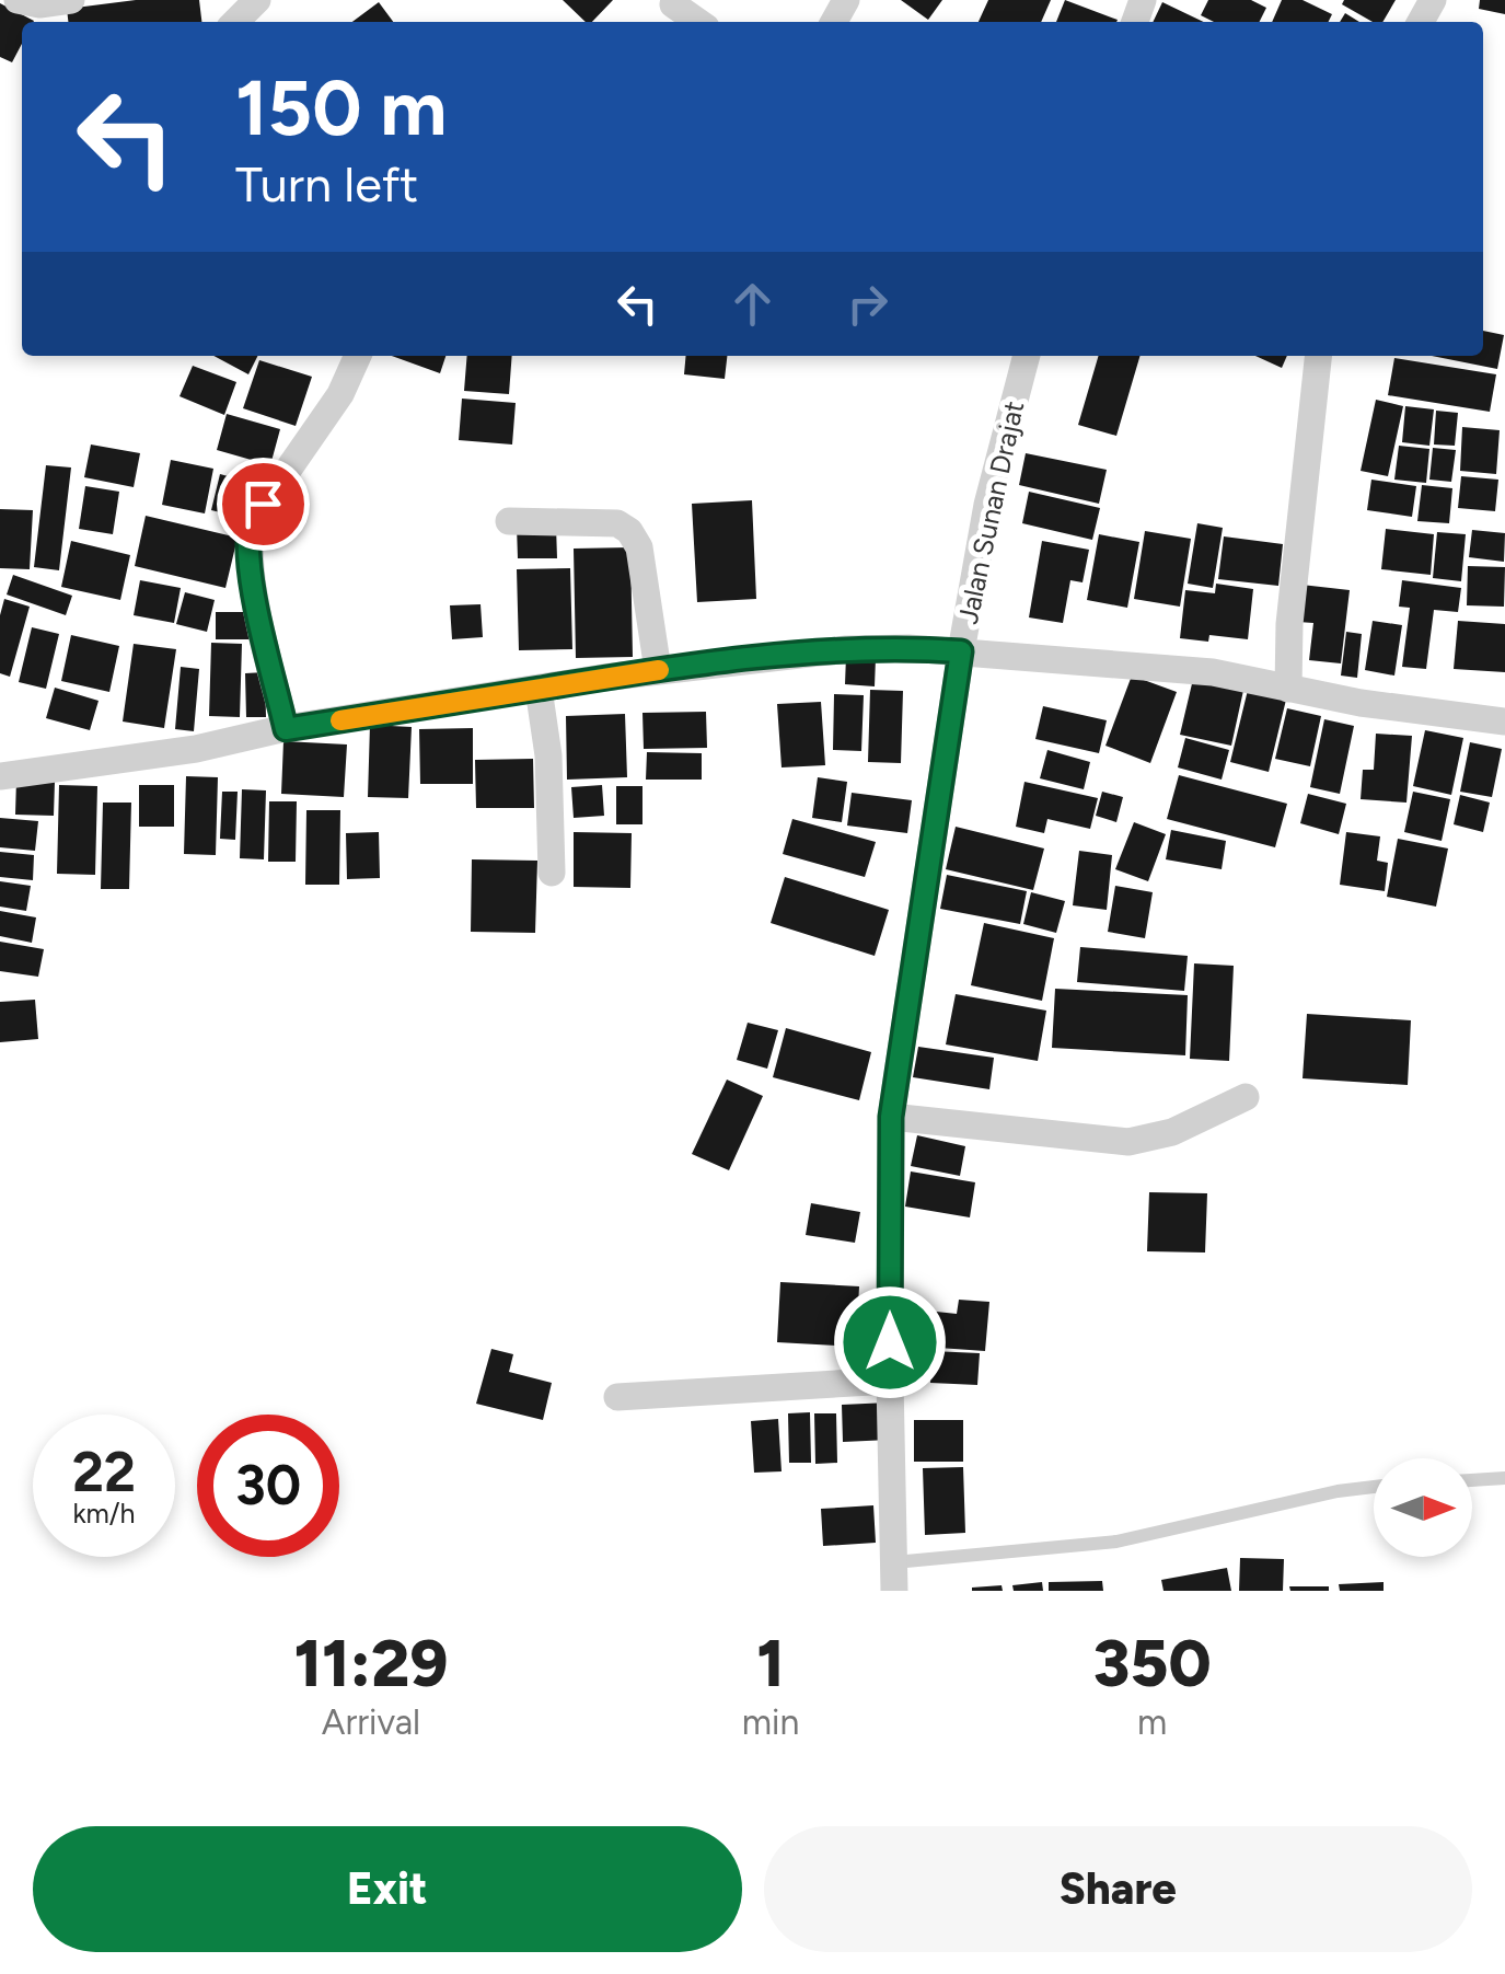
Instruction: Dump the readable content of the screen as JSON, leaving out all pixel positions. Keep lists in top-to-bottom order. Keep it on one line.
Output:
{"streets":{"street":["Jalan Sunan Drajat"]},"north":"right","page":{"turn":["150 m","Turn left"],"speed":"22 km/h","limit":"30","eta":["11:29","Arrival","1","min","350","m"],"buttons":["Exit","Share"]}}
